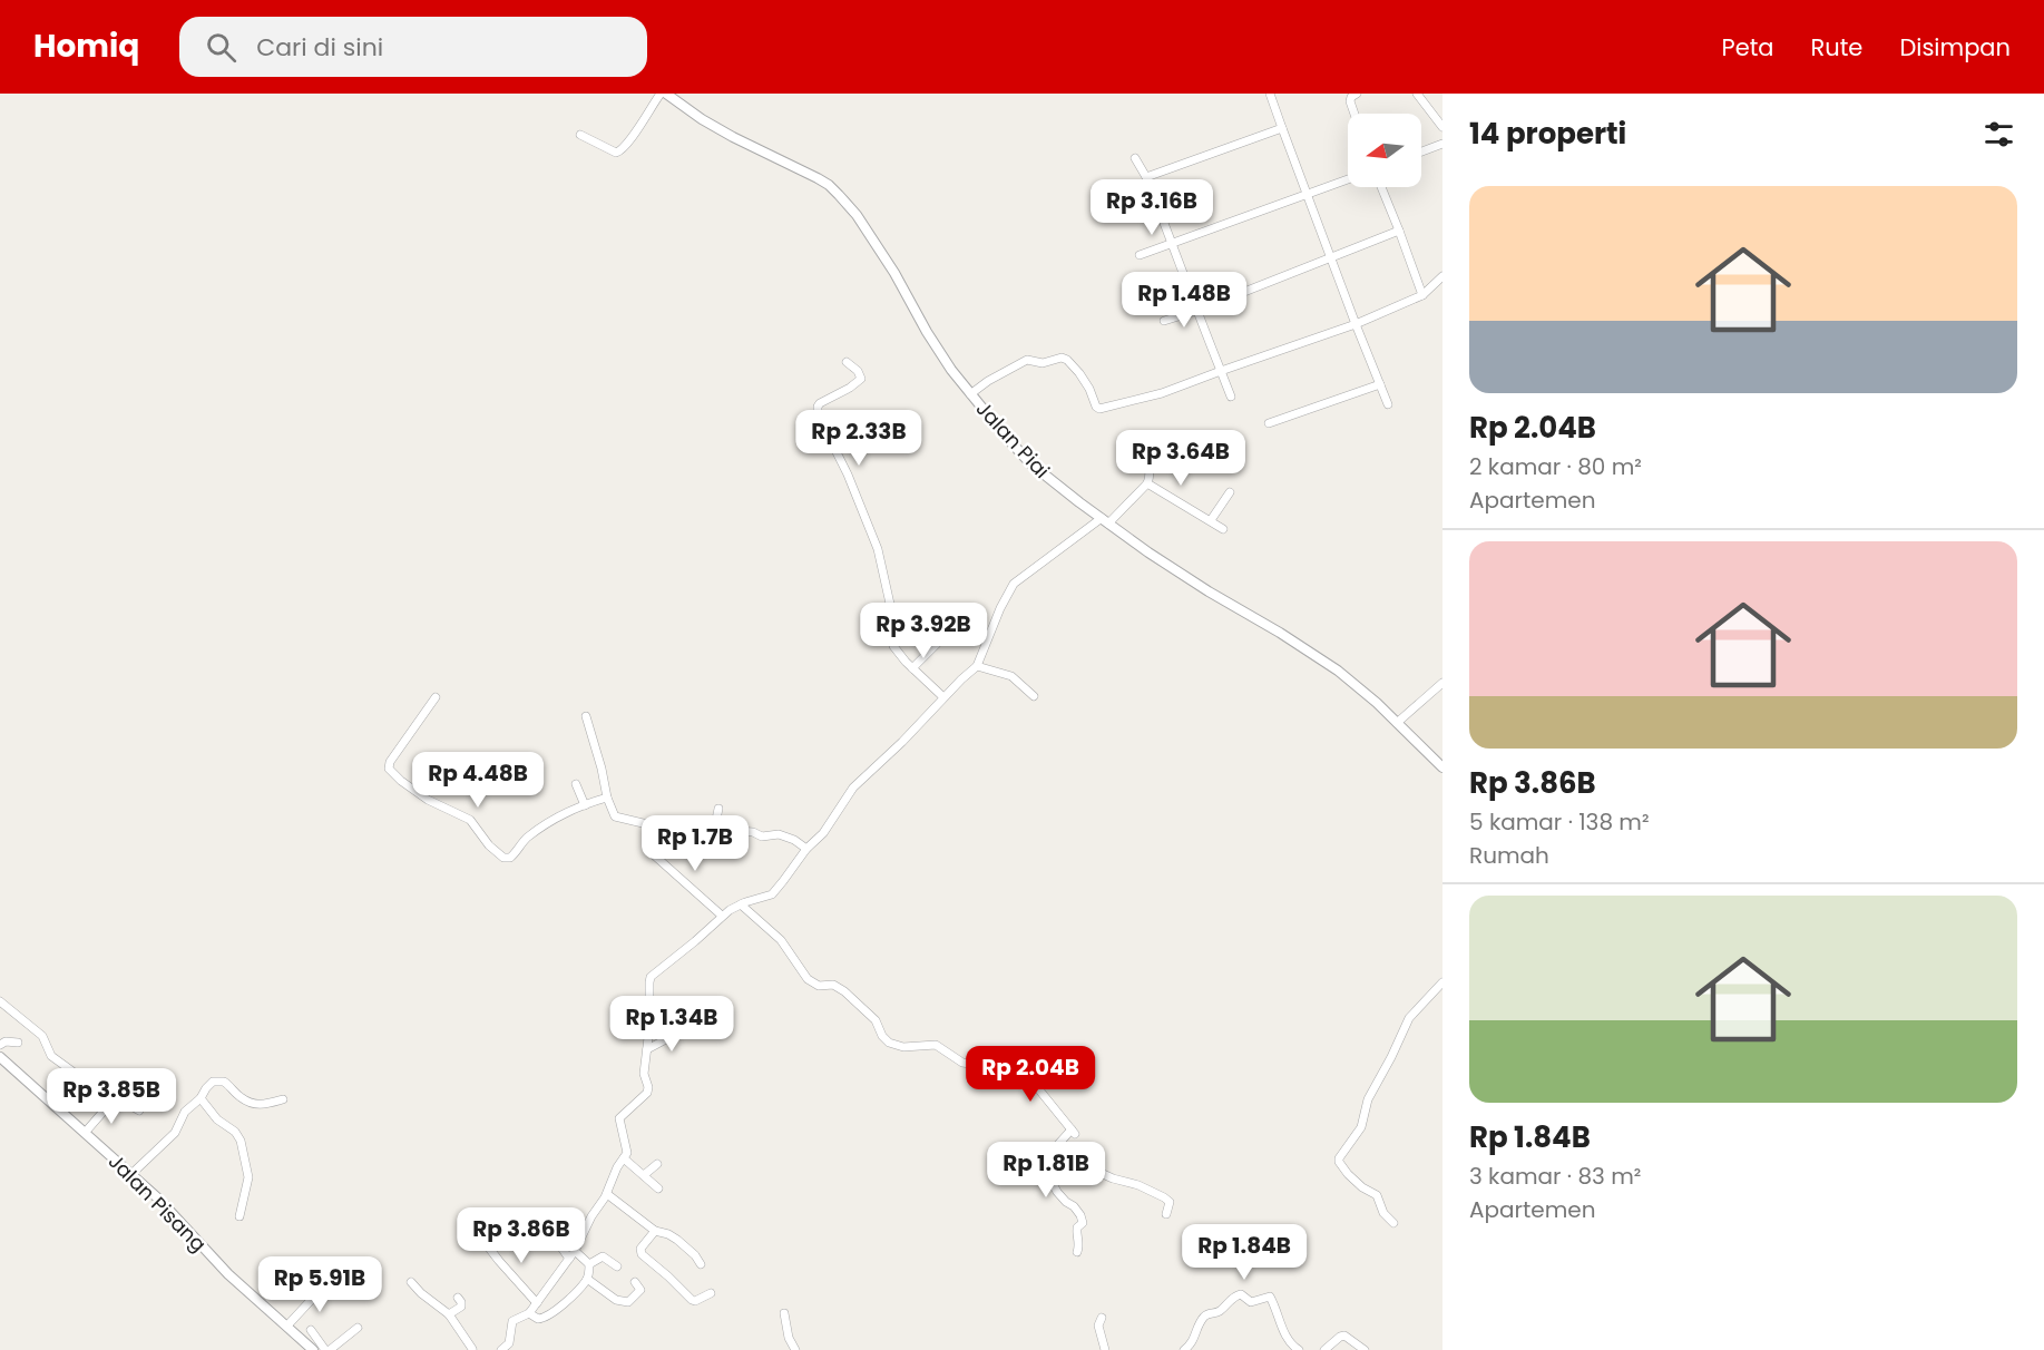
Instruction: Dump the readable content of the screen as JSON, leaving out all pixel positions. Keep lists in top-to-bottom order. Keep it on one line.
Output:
{"streets":{"street":["Jalan Piai","Jalan Pisang"]},"north":"left","page":{"header":"Homiq","search":"Cari di sini","nav":["Peta","Rute","Disimpan"],"heading":"14 properti","list":[{"name":"Rp 2.04B","note":"2 kamar · 80 m² · Apartemen"},{"name":"Rp 3.86B","note":"5 kamar · 138 m² · Rumah"},{"name":"Rp 1.84B","note":"3 kamar · 83 m² · Apartemen"}],"price":["Rp 3.16B","Rp 1.48B","Rp 2.33B","Rp 3.64B","Rp 3.92B","Rp 4.48B","Rp 1.7B","Rp 1.34B","Rp 2.04B","Rp 3.85B","Rp 1.81B","Rp 3.86B","Rp 1.84B","Rp 5.91B"]}}
